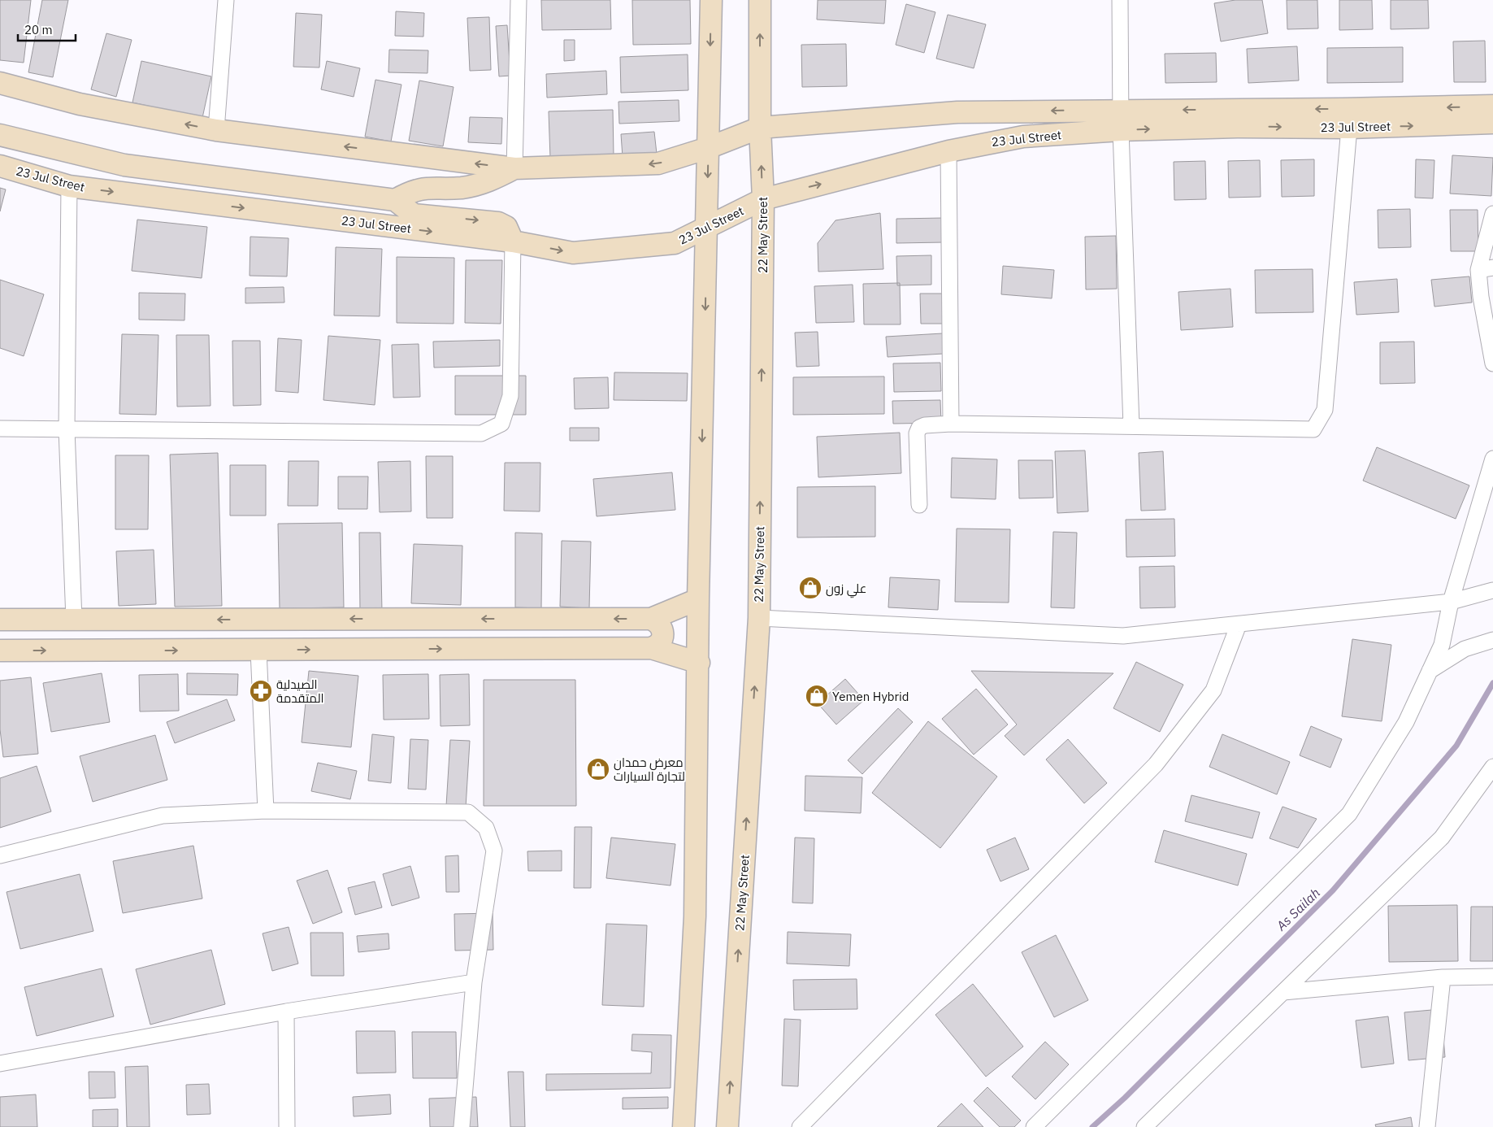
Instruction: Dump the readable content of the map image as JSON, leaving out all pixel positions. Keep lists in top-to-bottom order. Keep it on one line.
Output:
{"streets":{"street":["23 Jul Street","22 May Street"]},"crossings":[["23 Jul Street","22 May Street"]],"water":["As Sailah"],"places":{"shop":["علي زون","Yemen Hybrid","معرض حمدان لتجارة السيارات"],"pharmacy":["الصيدلية المتقدمة"]},"scale_bar":"20 m"}
